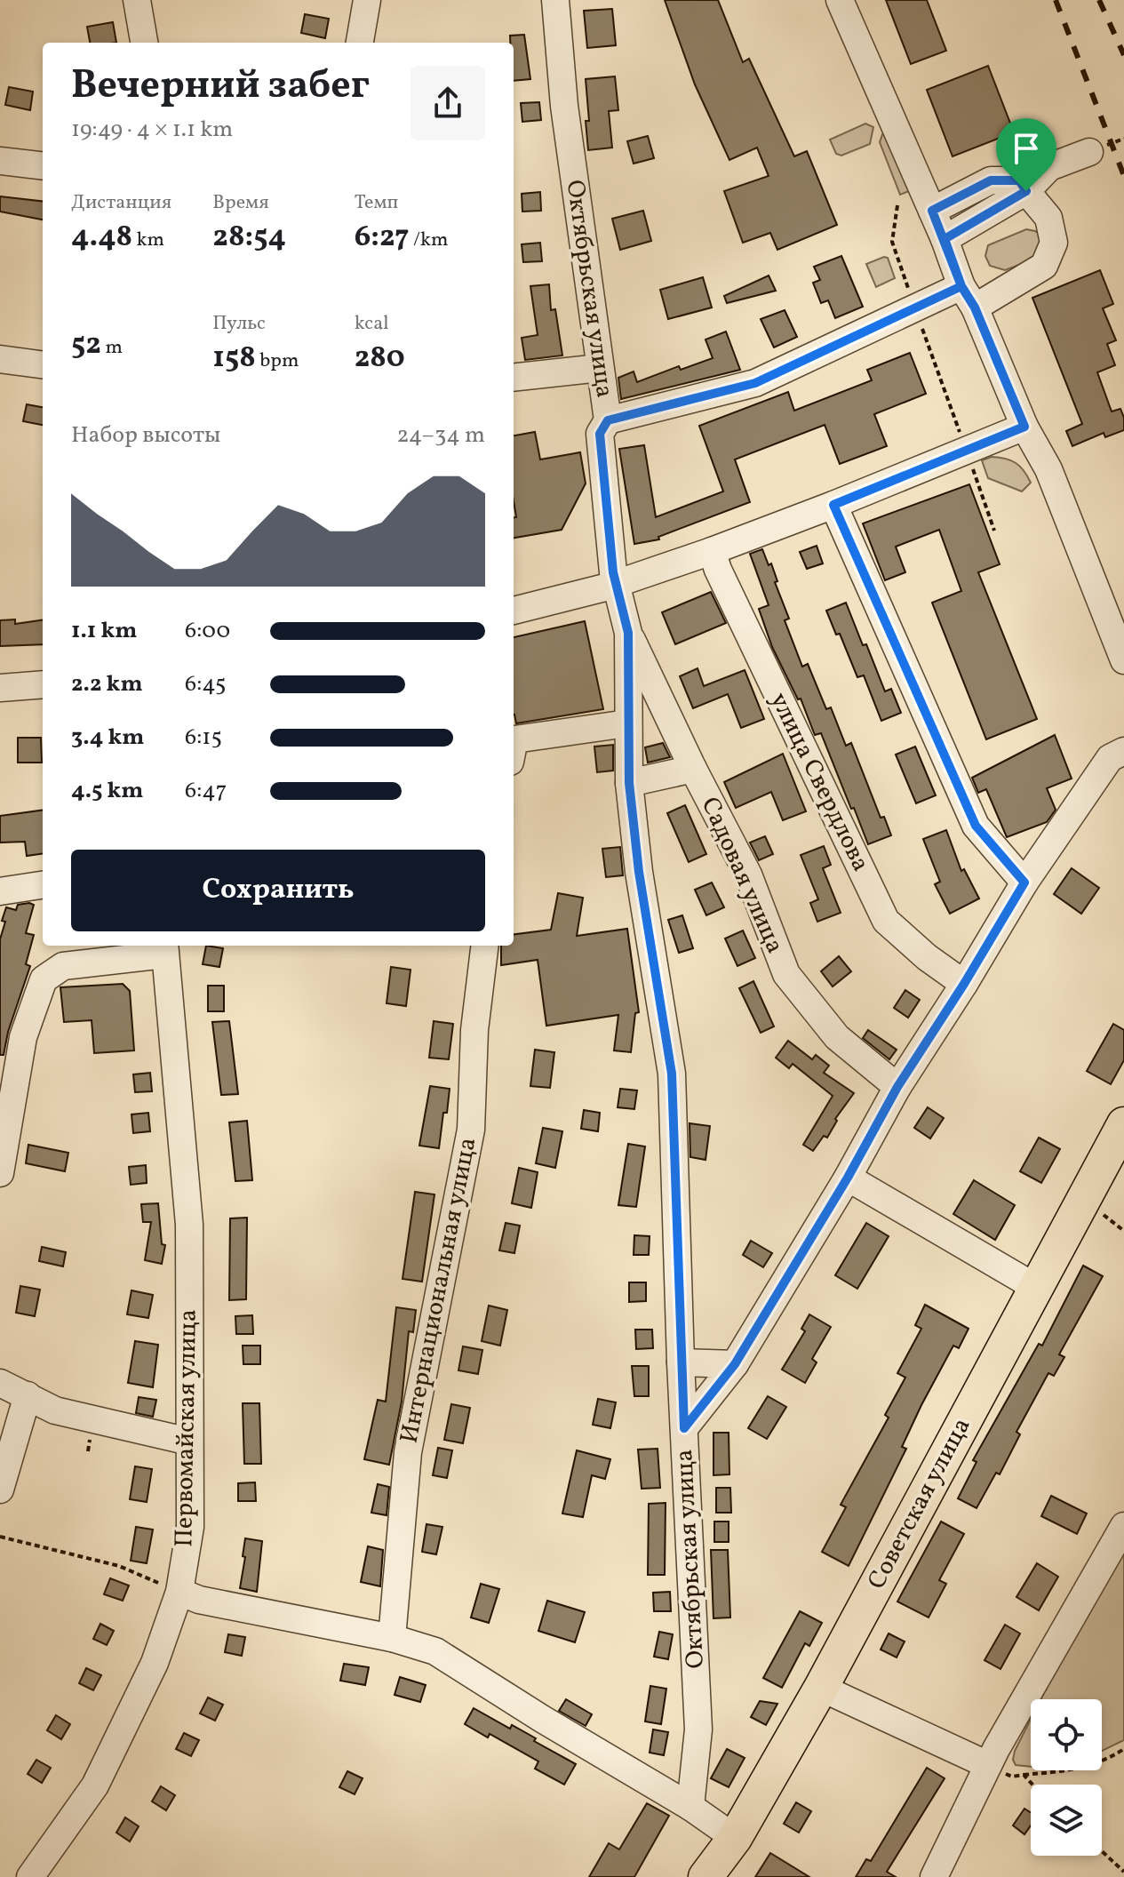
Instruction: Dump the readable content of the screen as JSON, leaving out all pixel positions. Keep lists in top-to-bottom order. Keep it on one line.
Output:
{"streets":{"main road":["Советская улица"],"street":["Октябрьская улица","улица Свердлова","Садовая улица","Интернациональная улица","Первомайская улица"]},"crossings":[["Октябрьская улица","Садовая улица"]],"page":{"heading":["Вечерний забег","19:49 · 4 × 1.1 km"],"stats":[["Дистанция","4.48 km"],["Время","28:54"],["Темп","6:27 /km"],["52 m"],["Пульс","158 bpm"],["kcal","280"]],"chart":["Набор высоты","24–34 m"],"list":[{"name":"1.1 km","note":"6:00"},{"name":"2.2 km","note":"6:45"},{"name":"3.4 km","note":"6:15"},{"name":"4.5 km","note":"6:47"}],"buttons":"Сохранить"}}
